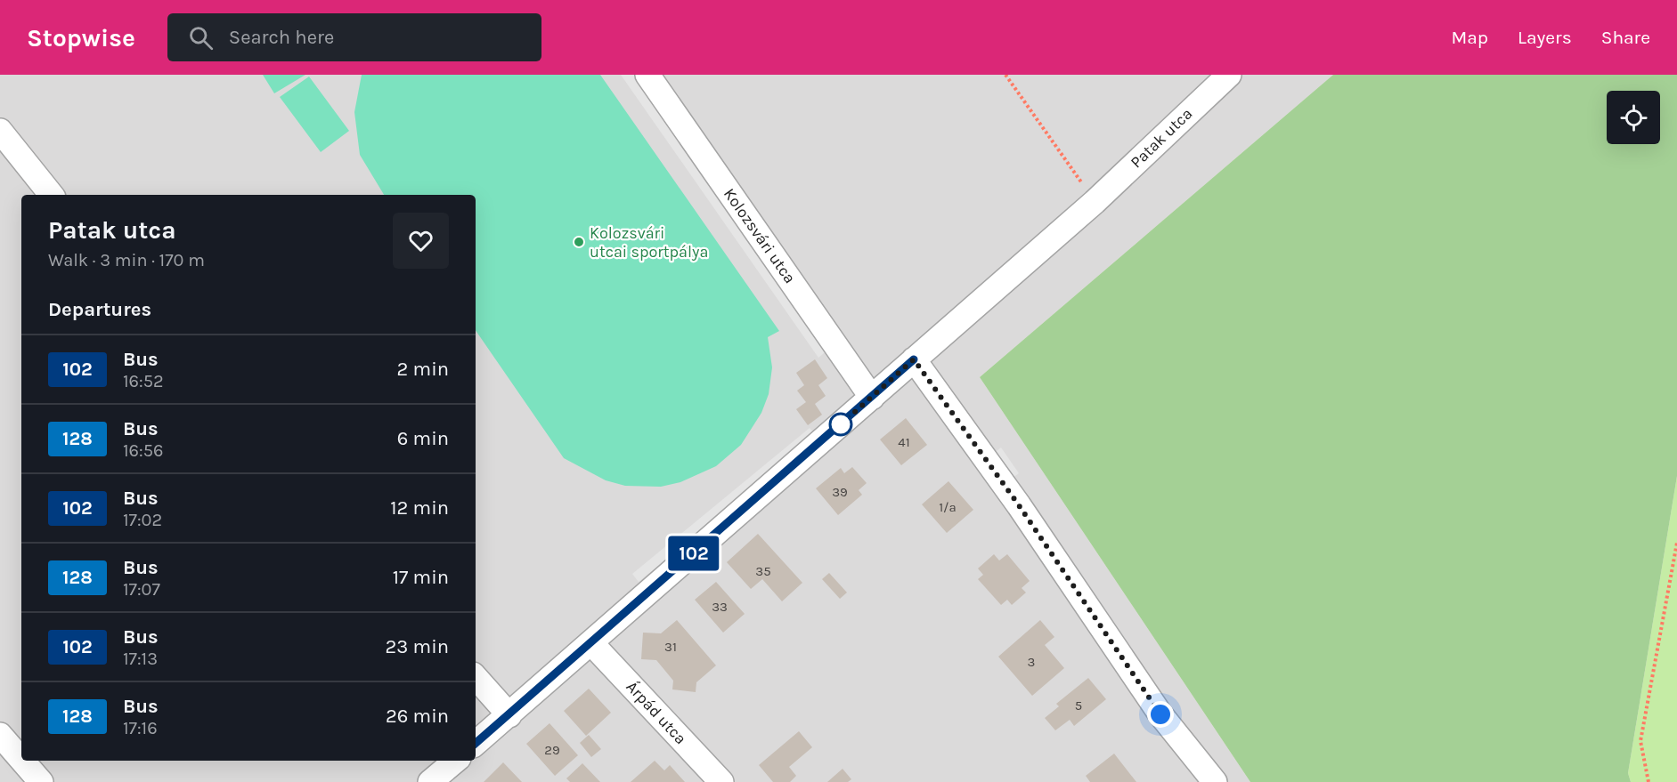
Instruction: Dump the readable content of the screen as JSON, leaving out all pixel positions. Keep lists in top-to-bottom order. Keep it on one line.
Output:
{"streets":{"street":["Patak utca","Kolozsvári utca","Árpád utca"]},"crossings":[["Patak utca","Kolozsvári utca"],["Patak utca","Árpád utca"]],"places":["Kolozsvári utcai sportpálya"],"lines":["bus line 102"],"house_numbers":["41","39","1/a","35","33","31","3","5","29"],"page":{"header":"Stopwise","search":"Search here","nav":["Map","Layers","Share"],"on_map":"102","heading":[["Patak utca","Walk · 3 min · 170 m"],"Departures"],"list":[{"mark":"102","name":"Bus","note":"16:52","value":"2 min"},{"mark":"128","name":"Bus","note":"16:56","value":"6 min"},{"mark":"102","name":"Bus","note":"17:02","value":"12 min"},{"mark":"128","name":"Bus","note":"17:07","value":"17 min"},{"mark":"102","name":"Bus","note":"17:13","value":"23 min"},{"mark":"128","name":"Bus","note":"17:16","value":"26 min"}]}}
